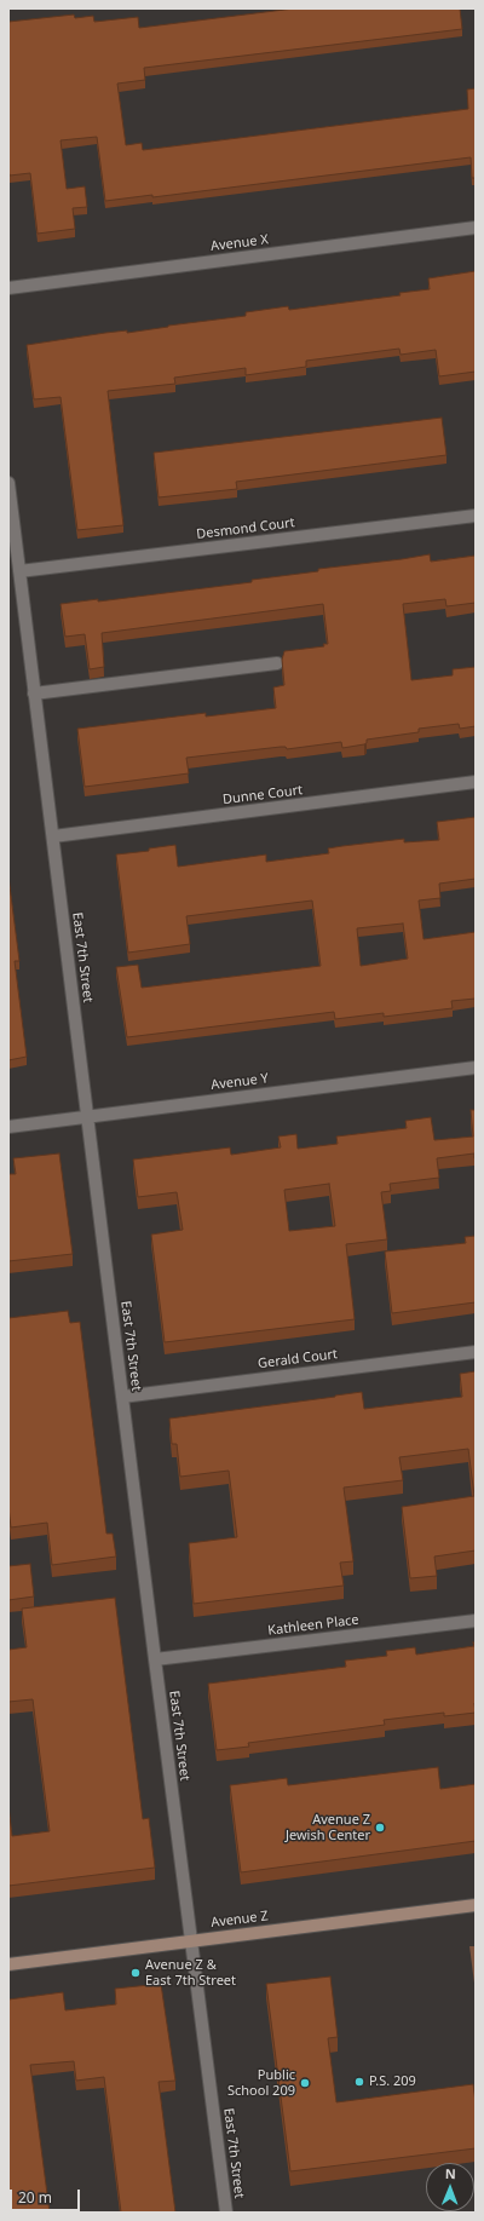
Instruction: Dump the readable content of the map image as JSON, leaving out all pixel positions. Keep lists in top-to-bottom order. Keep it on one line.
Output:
{"streets":{"street":["Avenue X","Desmond Court","Dunne Court","East 7th Street","Avenue Y","Gerald Court","Kathleen Place","Avenue Z"]},"crossings":[["Desmond Court","East 7th Street"],["Dunne Court","East 7th Street"],["East 7th Street","Avenue Y"],["East 7th Street","Gerald Court"],["East 7th Street","Kathleen Place"],["East 7th Street","Avenue Z"]],"places":["Avenue Z Jewish Center","Avenue Z & East 7th Street","P.S. 209","Public School 209"],"scale_bar":"20 m","north":"top"}
